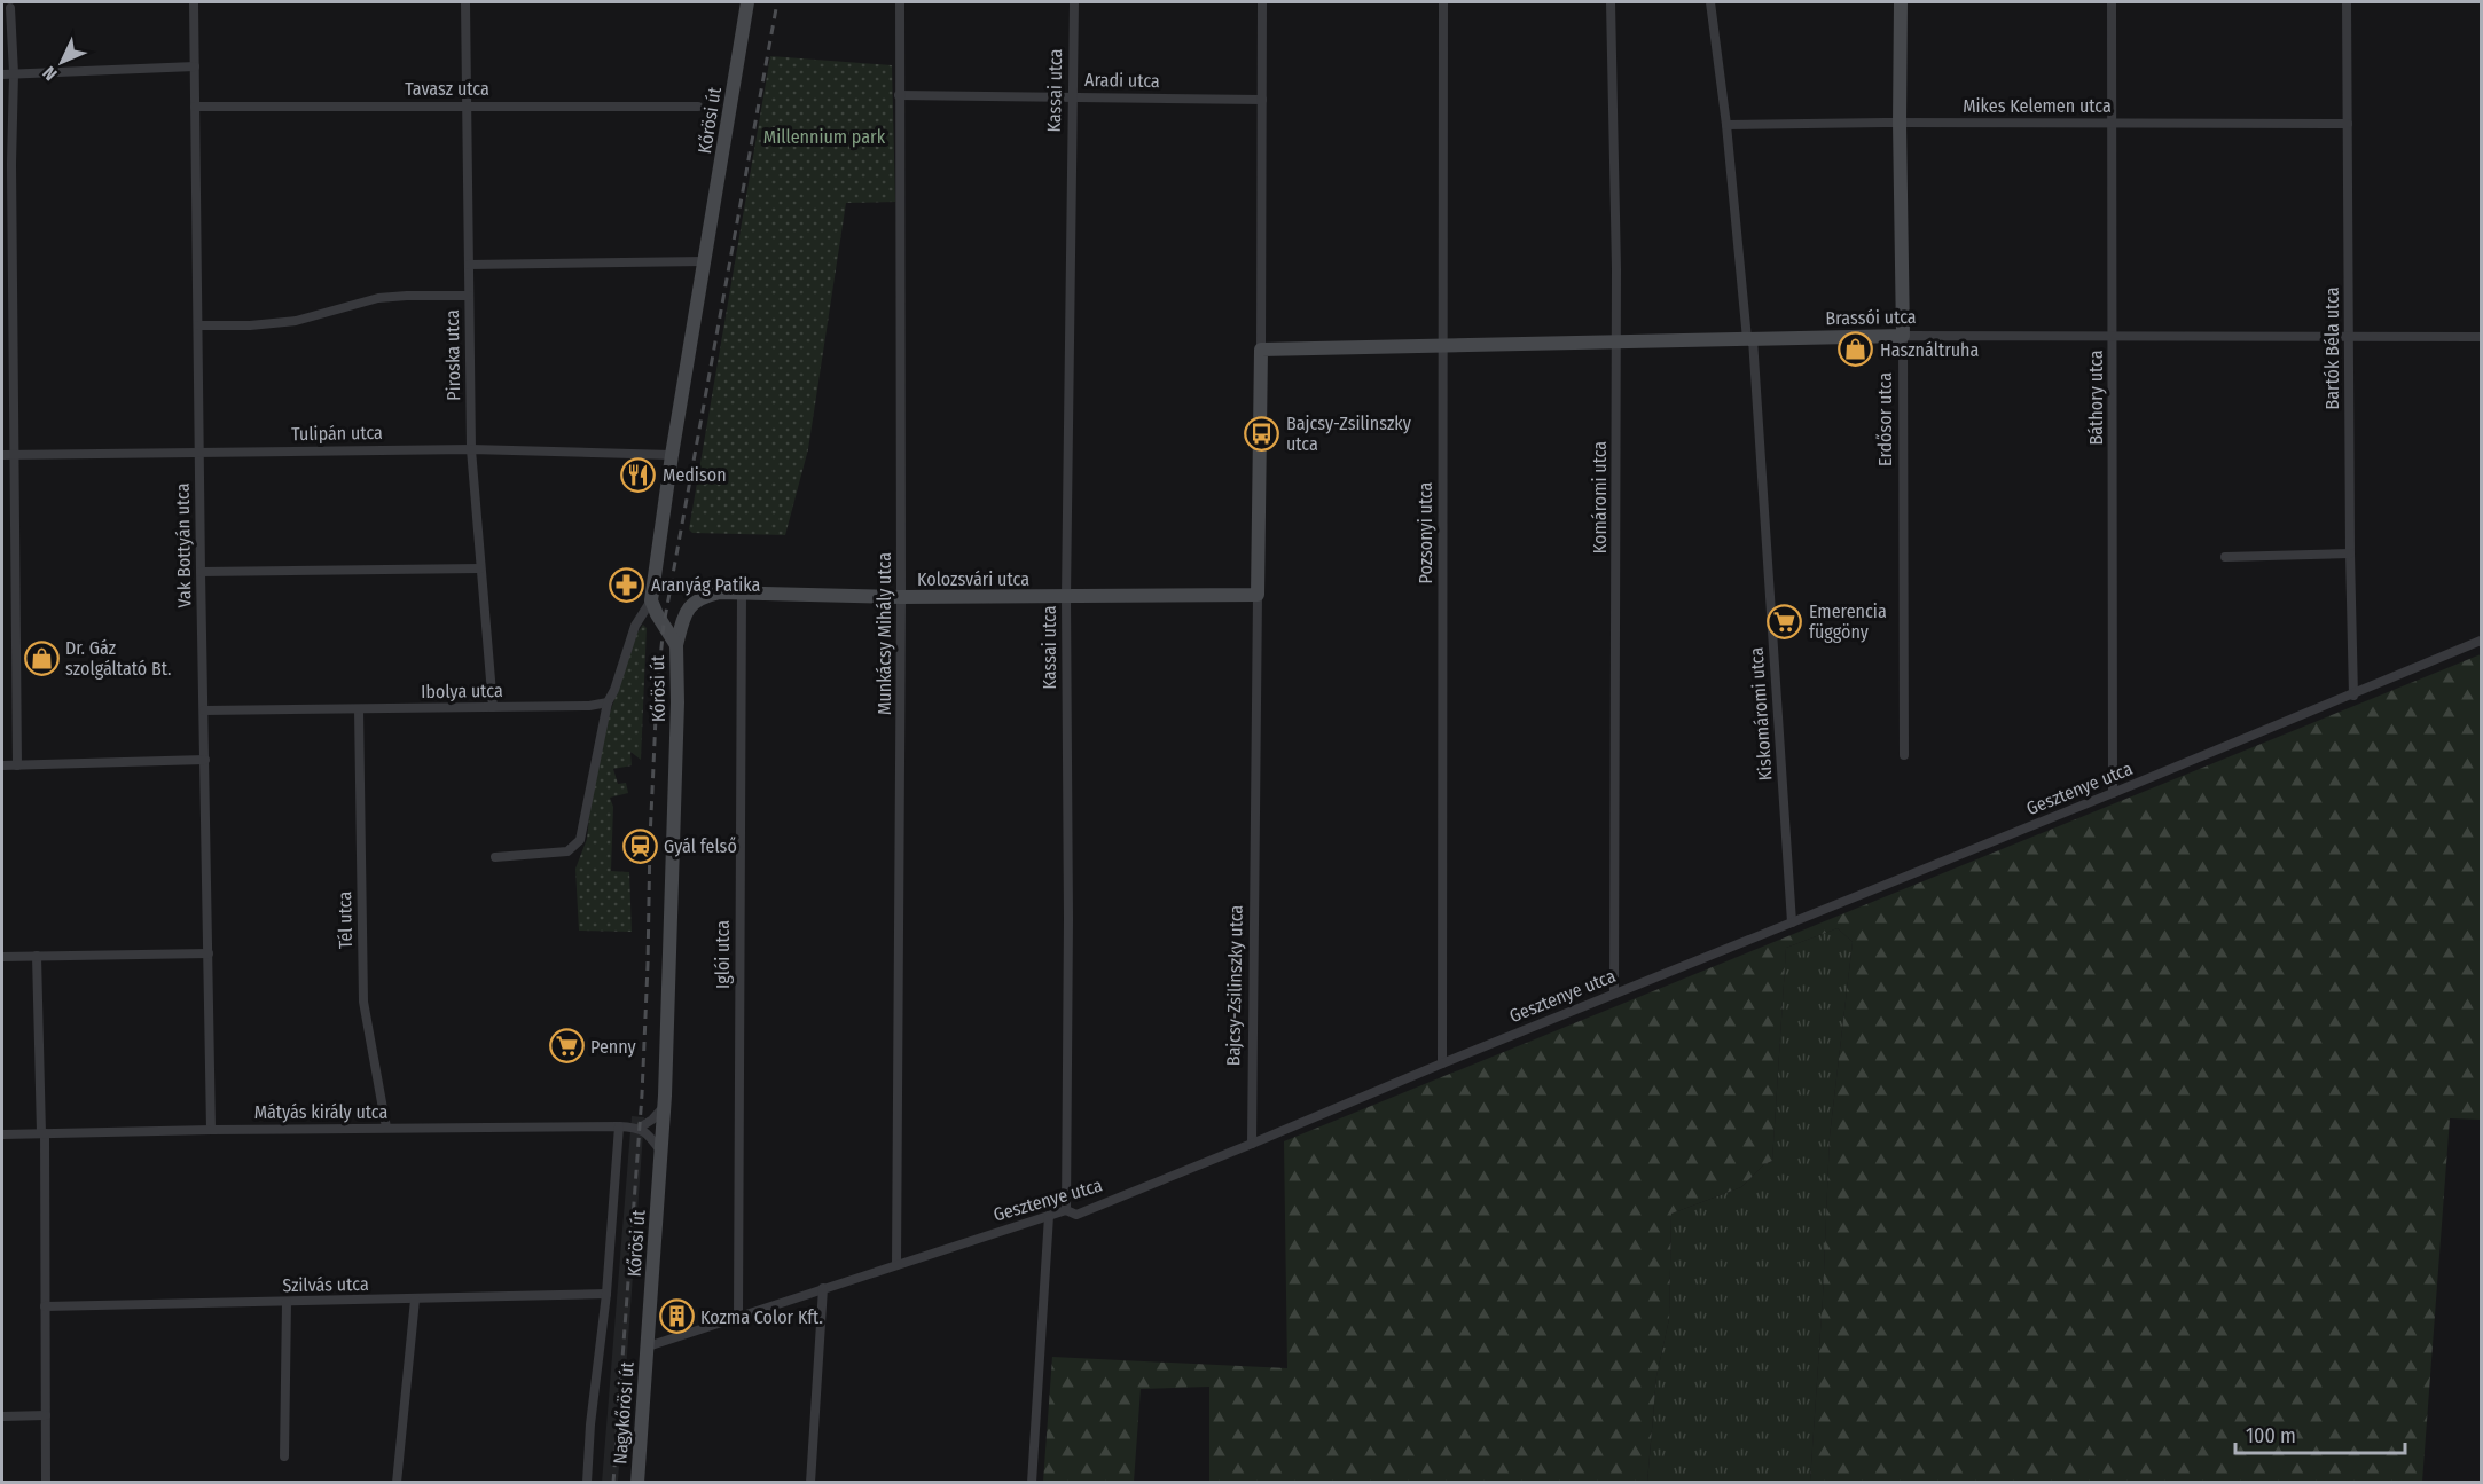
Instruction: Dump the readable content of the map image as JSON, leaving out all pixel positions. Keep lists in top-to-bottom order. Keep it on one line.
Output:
{"streets":{"street":["Aradi utca","Tavasz utca","Kassai utca","Mikes Kelemen utca","Kőrösi út","Brassói utca","Bartók Béla utca","Piroska utca","Báthory utca","Erdősor utca","Tulipán utca","Komáromi utca","Pozsonyi utca","Vak Bottyán utca","Kolozsvári utca","Munkácsy Mihály utca","Ibolya utca","Kiskomáromi utca","Gesztenye utca","Tél utca","Iglói utca","Bajcsy-Zsilinszky utca","Mátyás király utca","Szilvás utca","Nagykőrösi út"]},"crossings":[["Aradi utca","Kassai utca"],["Aradi utca","Munkácsy Mihály utca"],["Aradi utca","Bajcsy-Zsilinszky utca"],["Tavasz utca","Piroska utca"],["Tavasz utca","Vak Bottyán utca"],["Kassai utca","Kolozsvári utca"],["Kassai utca","Gesztenye utca"],["Mikes Kelemen utca","Bartók Béla utca"],["Mikes Kelemen utca","Báthory utca"],["Mikes Kelemen utca","Erdősor utca"],["Mikes Kelemen utca","Kiskomáromi utca"],["Kőrösi út","Tulipán utca"],["Kőrösi út","Kolozsvári utca"],["Kőrösi út","Gesztenye utca"],["Kőrösi út","Nagykőrösi út"],["Brassói utca","Bartók Béla utca"],["Brassói utca","Báthory utca"],["Brassói utca","Erdősor utca"],["Brassói utca","Komáromi utca"],["Brassói utca","Pozsonyi utca"],["Brassói utca","Kiskomáromi utca"],["Brassói utca","Bajcsy-Zsilinszky utca"],["Bartók Béla utca","Gesztenye utca"],["Piroska utca","Tulipán utca"],["Piroska utca","Ibolya utca"],["Báthory utca","Gesztenye utca"],["Tulipán utca","Vak Bottyán utca"],["Komáromi utca","Gesztenye utca"],["Pozsonyi utca","Gesztenye utca"],["Vak Bottyán utca","Ibolya utca"],["Vak Bottyán utca","Mátyás király utca"],["Kolozsvári utca","Munkácsy Mihály utca"],["Kolozsvári utca","Iglói utca"],["Kolozsvári utca","Bajcsy-Zsilinszky utca"],["Munkácsy Mihály utca","Gesztenye utca"],["Ibolya utca","Tél utca"],["Kiskomáromi utca","Gesztenye utca"],["Gesztenye utca","Iglói utca"],["Gesztenye utca","Bajcsy-Zsilinszky utca"],["Gesztenye utca","Nagykőrösi út"],["Tél utca","Mátyás király utca"]],"parks":["Millennium park"],"places":{"shop":["Használtruha","Dr. Gáz szolgáltató Bt."],"bus stop":["Bajcsy-Zsilinszky utca"],"restaurant":["Medison"],"pharmacy":["Aranyág Patika"],"supermarket":["Emerencia függöny","Penny"],"station":["Gyál felső"],"building":["Kozma Color Kft."]},"scale_bar":"100 m","north":"bottom left"}
